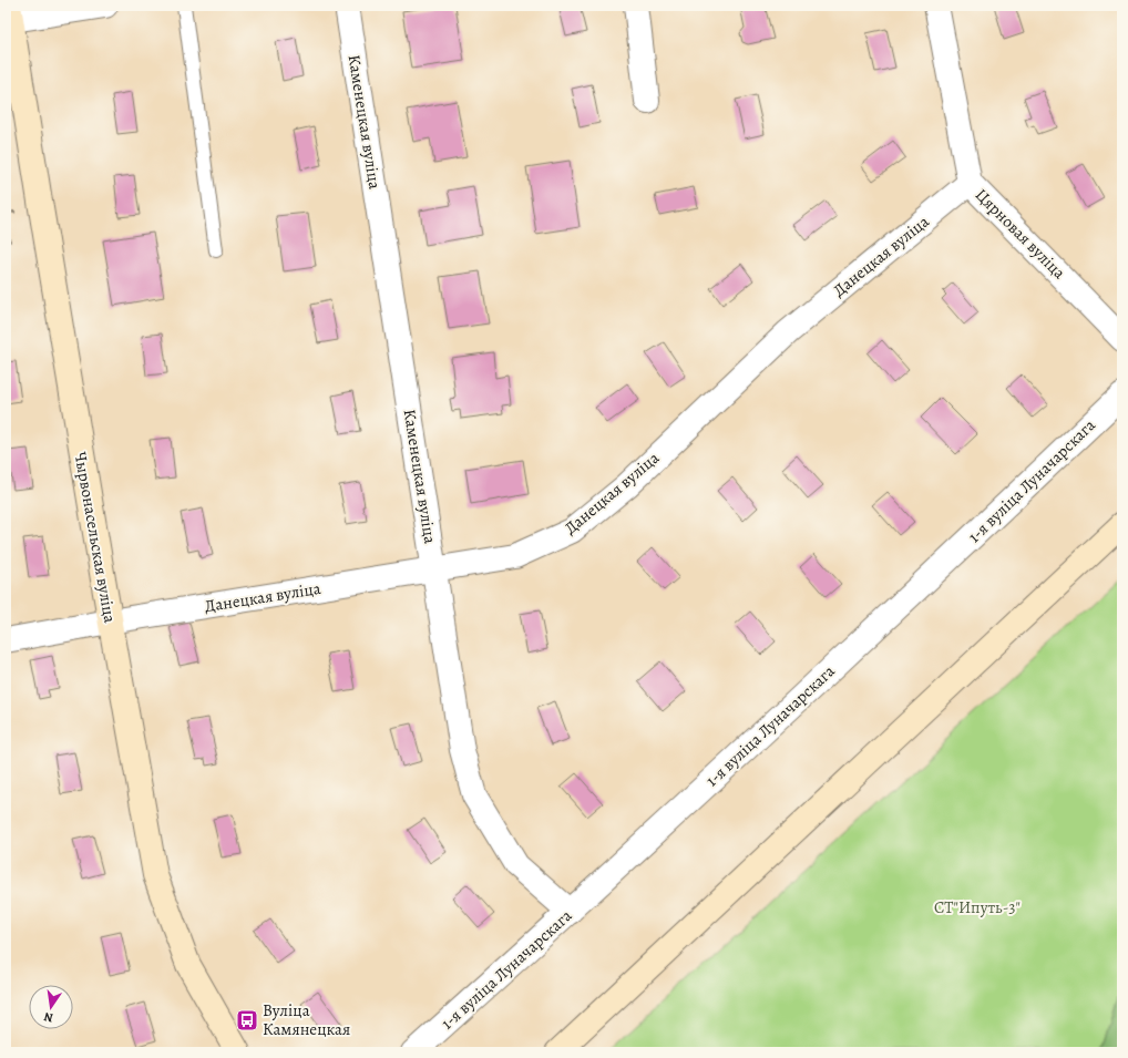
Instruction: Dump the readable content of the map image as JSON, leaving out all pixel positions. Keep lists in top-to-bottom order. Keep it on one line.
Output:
{"streets":{"street":["Каменецкая вуліца","Цярновая вуліца","Данецкая вуліца","1-я вуліца Луначарскага","Чырвонасельская вуліца"]},"crossings":[["Каменецкая вуліца","Данецкая вуліца"],["Каменецкая вуліца","1-я вуліца Луначарскага"],["Цярновая вуліца","Данецкая вуліца"],["Данецкая вуліца","Чырвонасельская вуліца"]],"parks":["СТ\"Ипуть-3\""],"places":{"bus stop":["Вуліца Камянецкая"]},"north":"bottom"}
